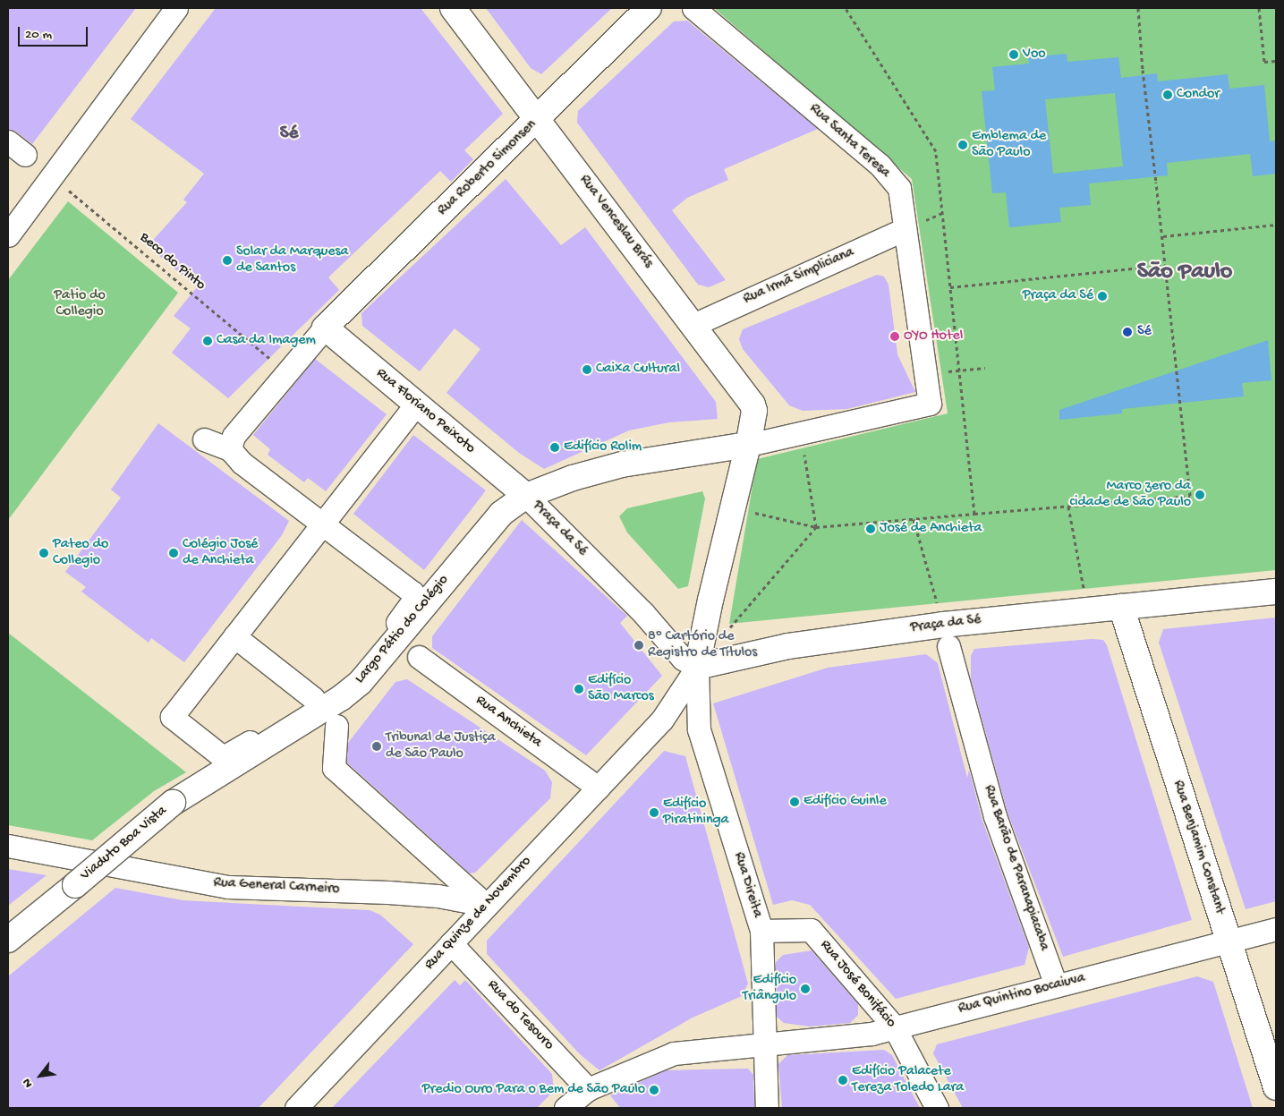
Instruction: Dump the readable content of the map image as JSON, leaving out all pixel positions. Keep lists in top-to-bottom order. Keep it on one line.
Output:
{"streets":{"main road":["Rua Roberto Simonsen","Rua Venceslau Brás","Rua Floriano Peixoto","Praça da Sé","Largo Pátio do Colégio","Viaduto Boa Vista","Rua Benjamim Constant"],"street":["Rua Santa Teresa","Rua Irmã Simpliciana","Rua Anchieta","Rua Barão de Paranapiacaba","Rua Direita","Rua General Carneiro","Rua Quinze de Novembro","Rua José Bonifácio","Rua Quintino Bocaiuva","Rua do Tesouro"],"path":["Beco do Pinto"]},"crossings":[["Rua Santa Teresa","Rua Irmã Simpliciana"],["Rua Santa Teresa","Praça da Sé"],["Rua Roberto Simonsen","Rua Venceslau Brás"],["Rua Roberto Simonsen","Rua Floriano Peixoto"],["Rua Venceslau Brás","Rua Irmã Simpliciana"],["Rua Venceslau Brás","Praça da Sé"],["Rua Floriano Peixoto","Praça da Sé"],["Rua Floriano Peixoto","Largo Pátio do Colégio"],["Praça da Sé","Largo Pátio do Colégio"],["Praça da Sé","Rua Benjamim Constant"],["Praça da Sé","Rua Direita"],["Praça da Sé","Rua Quinze de Novembro"],["Largo Pátio do Colégio","Viaduto Boa Vista"],["Rua Anchieta","Rua Quinze de Novembro"],["Rua Benjamim Constant","Rua Quintino Bocaiuva"],["Rua Barão de Paranapiacaba","Rua Quintino Bocaiuva"],["Rua Direita","Rua Quinze de Novembro"],["Rua Direita","Rua José Bonifácio"],["Rua Direita","Rua Quintino Bocaiuva"],["Rua General Carneiro","Rua Quinze de Novembro"],["Rua Quinze de Novembro","Rua do Tesouro"],["Rua José Bonifácio","Rua Quintino Bocaiuva"],["Rua Quintino Bocaiuva","Rua do Tesouro"]],"districts":["Sé","São Paulo"],"parks":["Patio do Collegio"],"places":["Voo","Condor","Emblema de São Paulo","Solar da Marquesa de Santos","Praça da Sé","Sé","OYO Hotel","Casa da Imagem","Caixa Cultural","Edifício Rolim","Marco zero da cidade de São Paulo","José de Anchieta","Pateo do Collegio","Colégio José de Anchieta","8º Cartório de Registro de Títulos","Edifício São Marcos","Tribunal de Justiça de São Paulo","Edifício Guinle","Edifício Piratininga","Edifício Triângulo","Edifício Palacete Tereza Toledo Lara","Predio Ouro Para o Bem de São Paulo"],"scale_bar":"20 m","north":"bottom left"}
